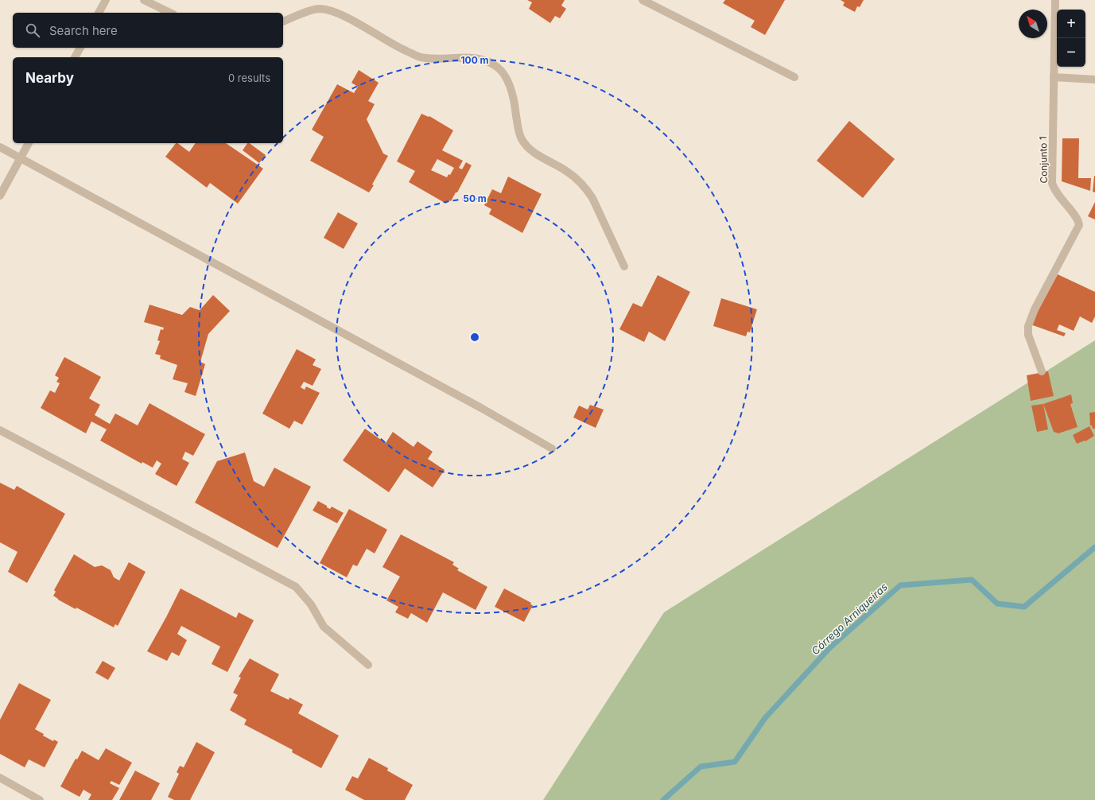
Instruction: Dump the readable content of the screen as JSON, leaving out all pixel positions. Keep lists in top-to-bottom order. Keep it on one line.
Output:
{"streets":{"street":["Conjunto 1"]},"water":["Córrego Arniqueiras"],"north":"top left","page":{"map_buttons":["+","−"],"search":"Search here","heading":["Nearby","0 results"]},"rings":["100 m","50 m"]}
